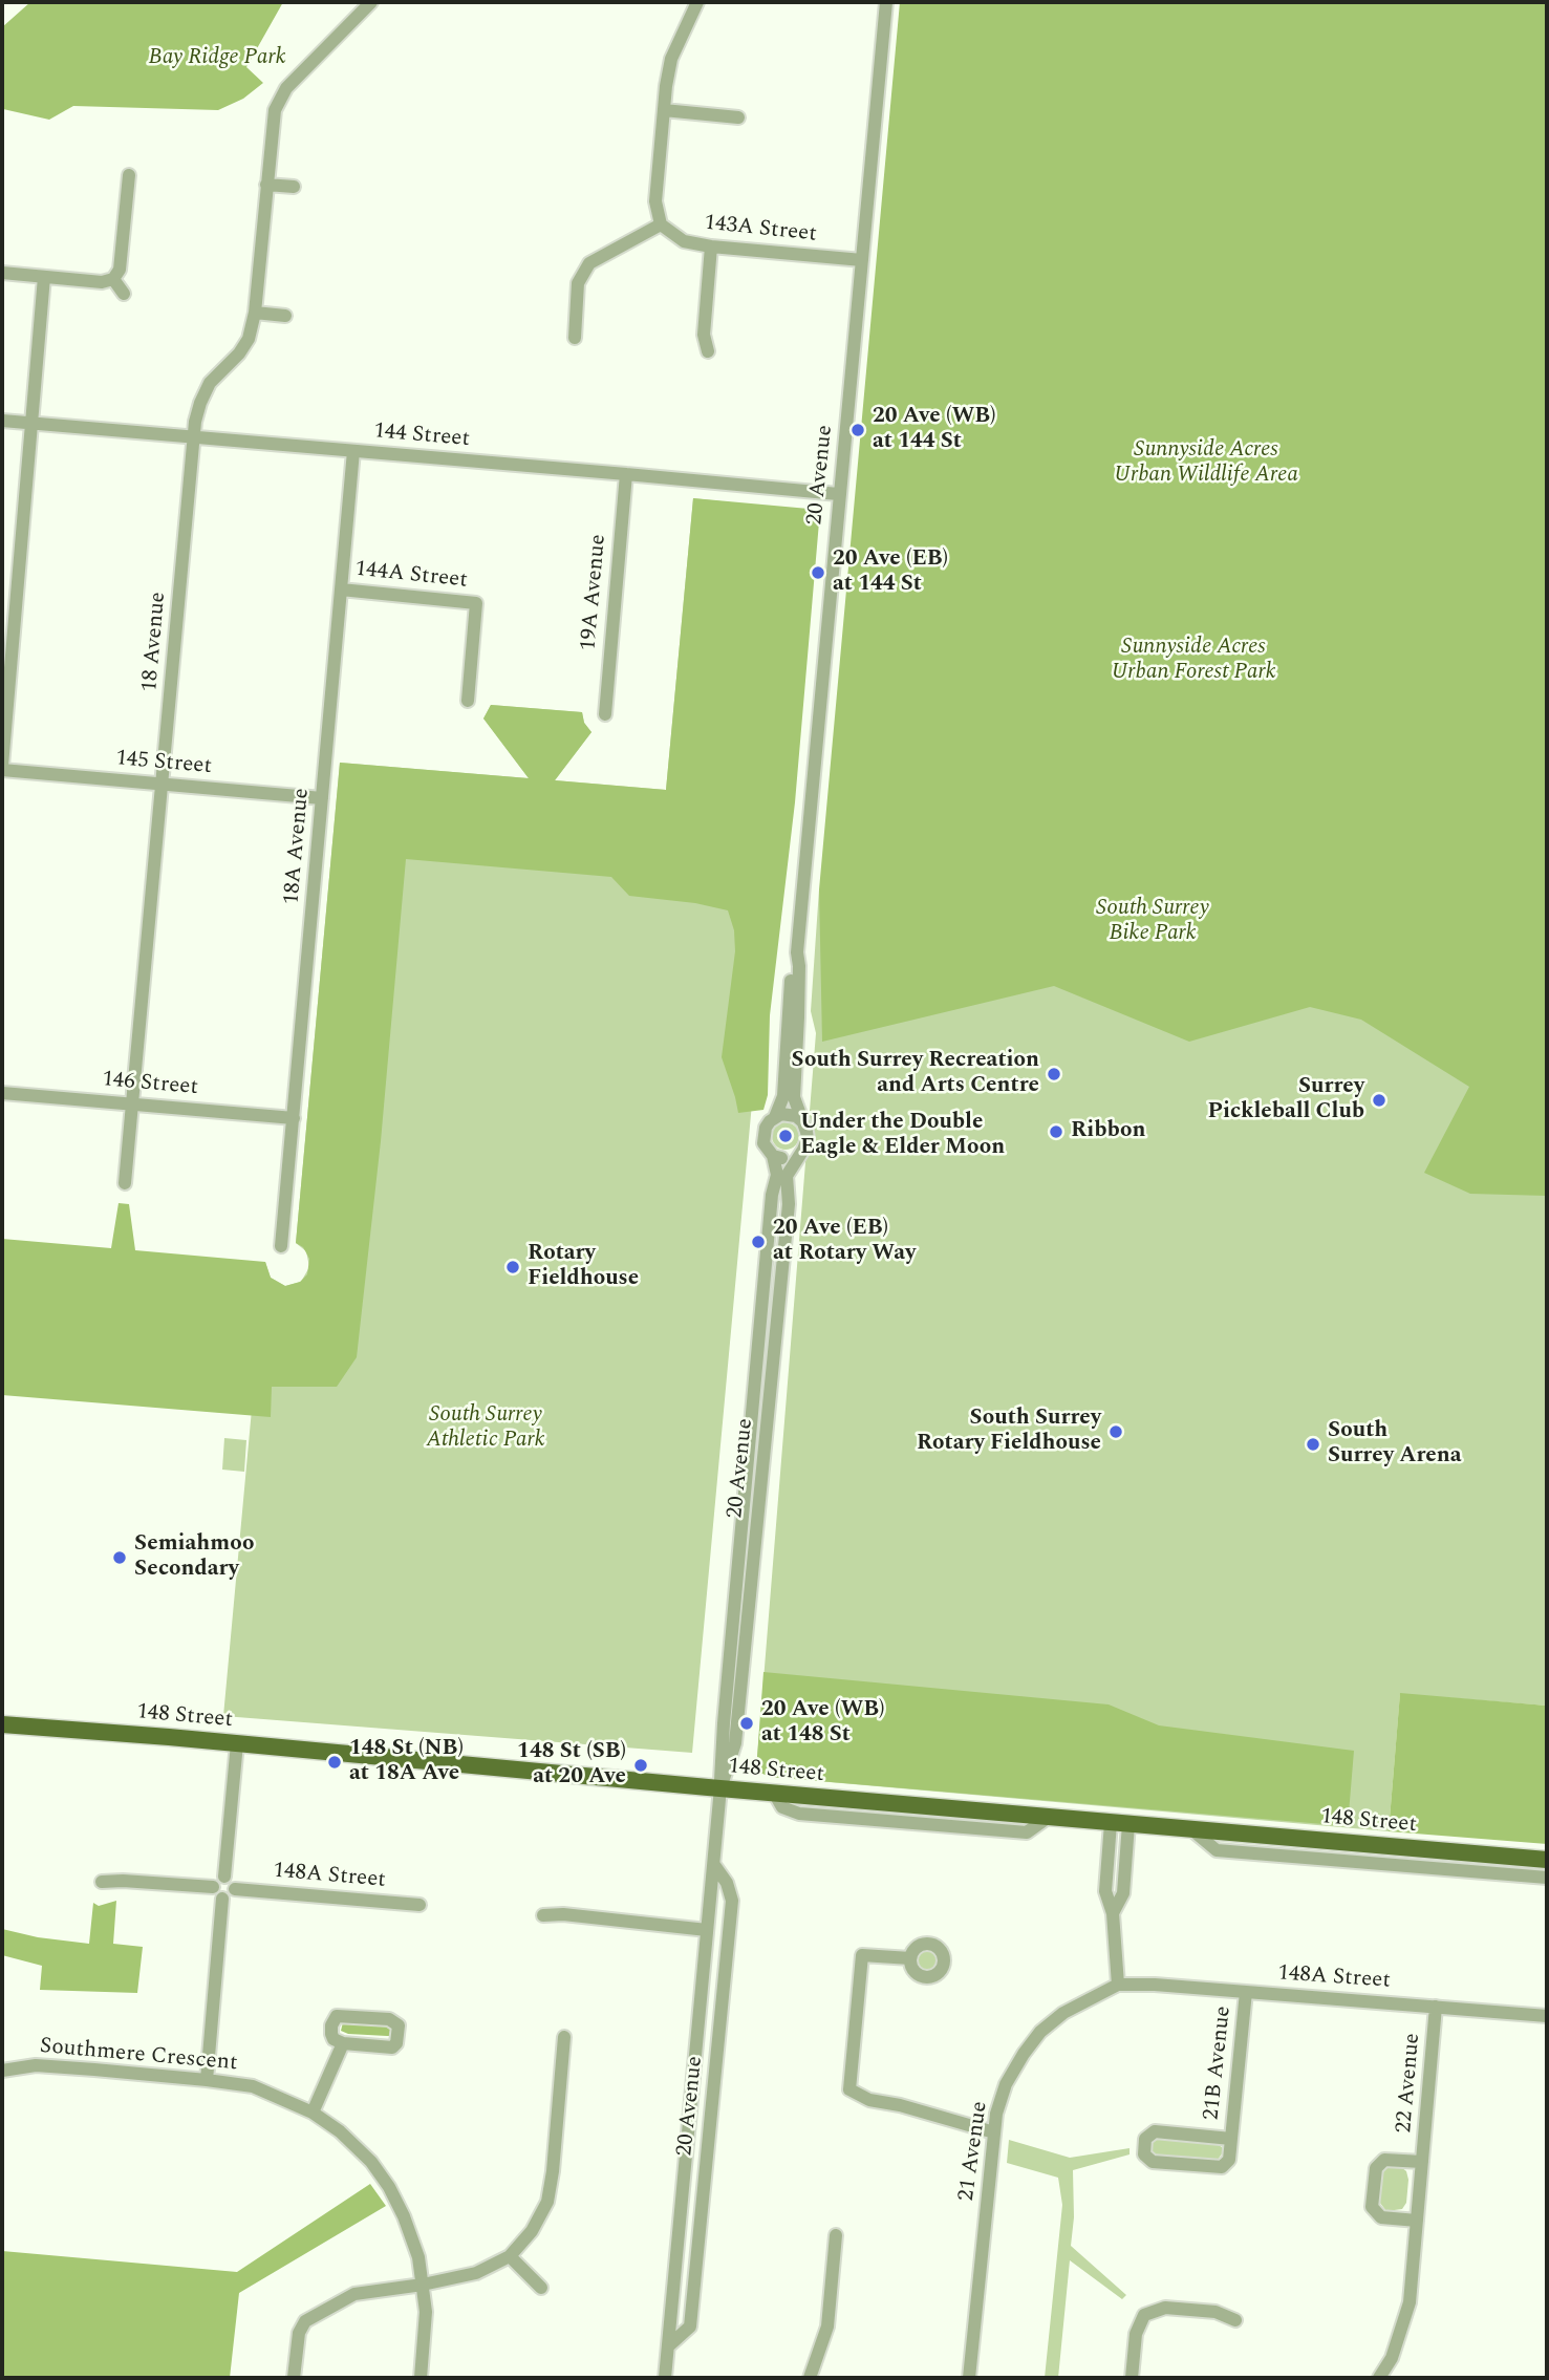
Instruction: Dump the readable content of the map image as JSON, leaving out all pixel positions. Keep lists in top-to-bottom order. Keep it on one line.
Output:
{"streets":{"main road":["148 Street"],"street":["143A Street","144 Street","20 Avenue","144A Street","19A Avenue","18 Avenue","145 Street","18A Avenue","146 Street","148A Street","Southmere Crescent","21B Avenue","22 Avenue","21 Avenue"]},"crossings":[["143A Street","20 Avenue"],["144 Street","20 Avenue"],["144 Street","19A Avenue"],["144 Street","18 Avenue"],["144 Street","18A Avenue"],["20 Avenue","148 Street"],["144A Street","18A Avenue"],["18 Avenue","145 Street"],["18 Avenue","146 Street"],["145 Street","18A Avenue"],["18A Avenue","146 Street"],["148A Street","21B Avenue"],["148A Street","22 Avenue"],["148A Street","21 Avenue"]],"parks":["Bay Ridge Park","Sunnyside Acres Urban Wildlife Area","Sunnyside Acres Urban Forest Park","South Surrey Bike Park","South Surrey Athletic Park"],"places":["20 Ave (WB) at 144 St","20 Ave (EB) at 144 St","South Surrey Recreation and Arts Centre","Surrey Pickleball Club","Ribbon","Under the Double Eagle & Elder Moon","20 Ave (EB) at Rotary Way","Rotary Fieldhouse","South Surrey Rotary Fieldhouse","South Surrey Arena","Semiahmoo Secondary","20 Ave (WB) at 148 St","148 St (NB) at 18A Ave","148 St (SB) at 20 Ave"]}
